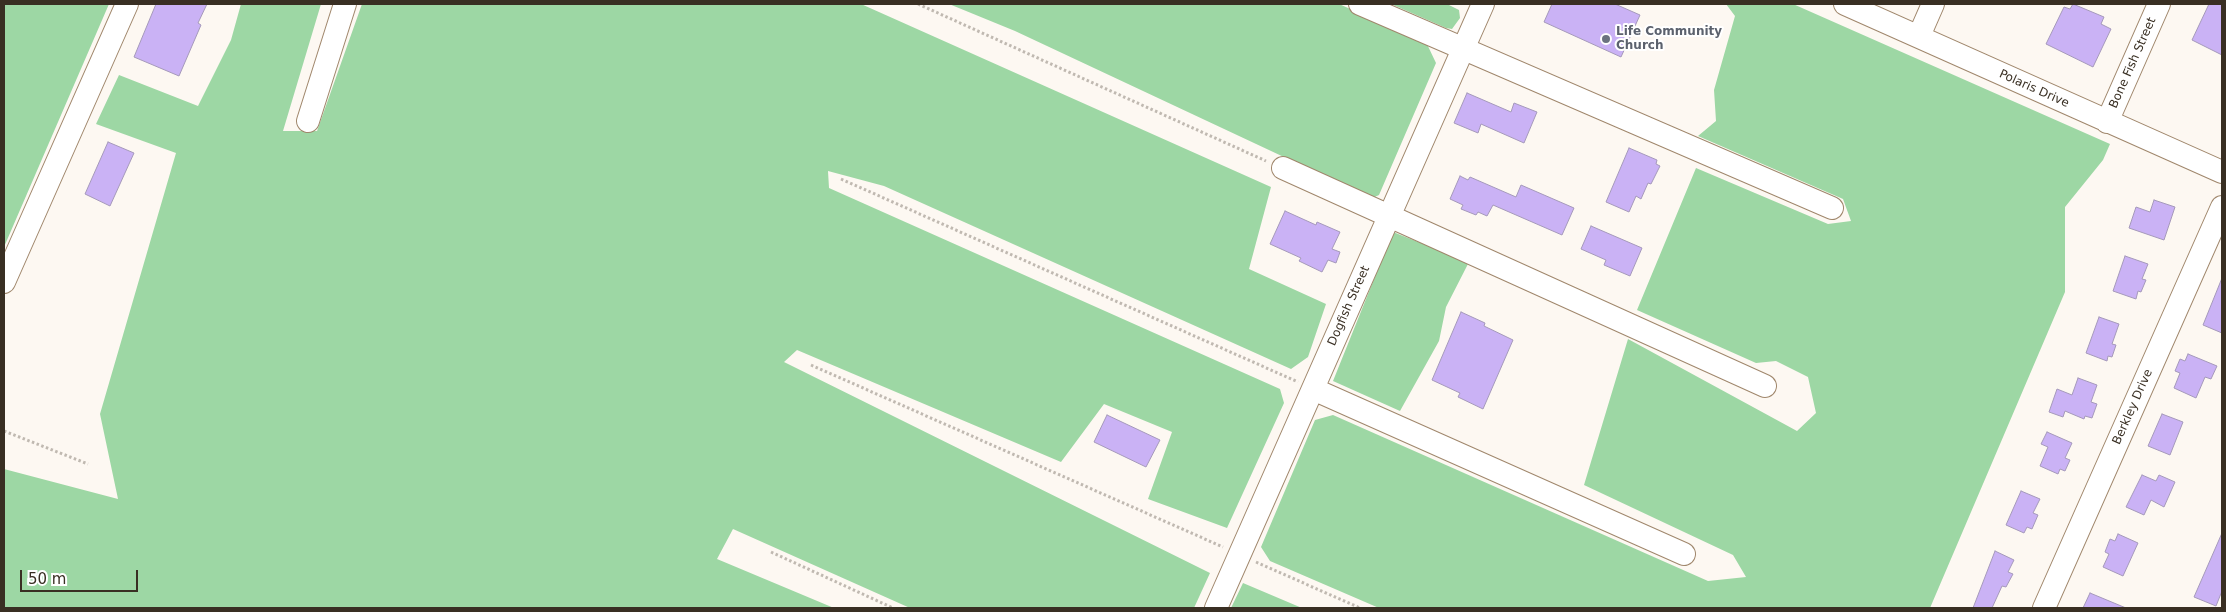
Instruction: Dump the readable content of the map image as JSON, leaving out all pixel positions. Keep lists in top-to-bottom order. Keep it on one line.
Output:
{"streets":{"street":["Bone Fish Street","Polaris Drive","Dogfish Street","Berkley Drive"]},"crossings":[["Bone Fish Street","Polaris Drive"]],"places":["Life Community Church"],"scale_bar":"50 m"}
